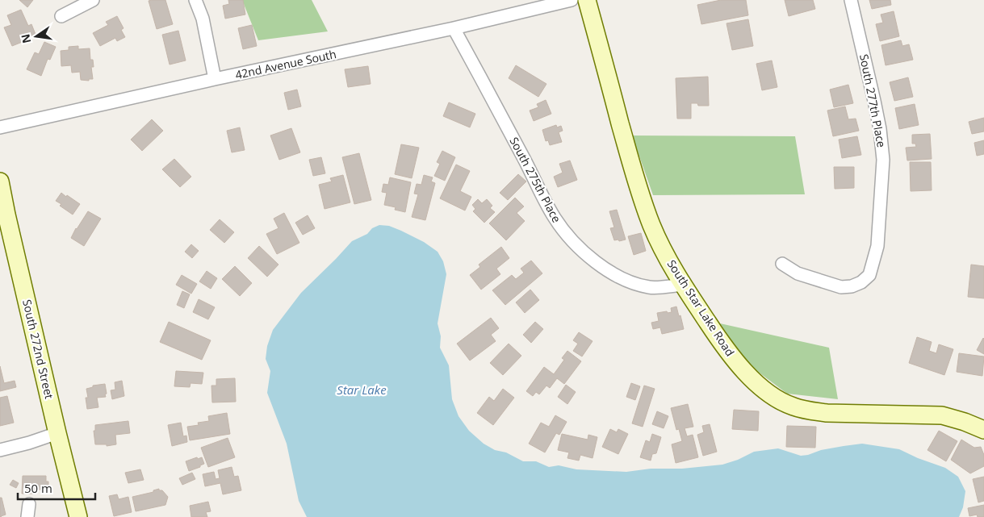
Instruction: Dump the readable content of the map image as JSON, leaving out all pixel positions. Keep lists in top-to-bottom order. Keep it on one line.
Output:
{"streets":{"street":["42nd Avenue South","South 277th Place","South 275th Place","South Star Lake Road","South 272nd Street"]},"crossings":[["42nd Avenue South","South 275th Place"],["South 275th Place","South Star Lake Road"]],"water":["Star Lake"],"scale_bar":"50 m","north":"left"}
